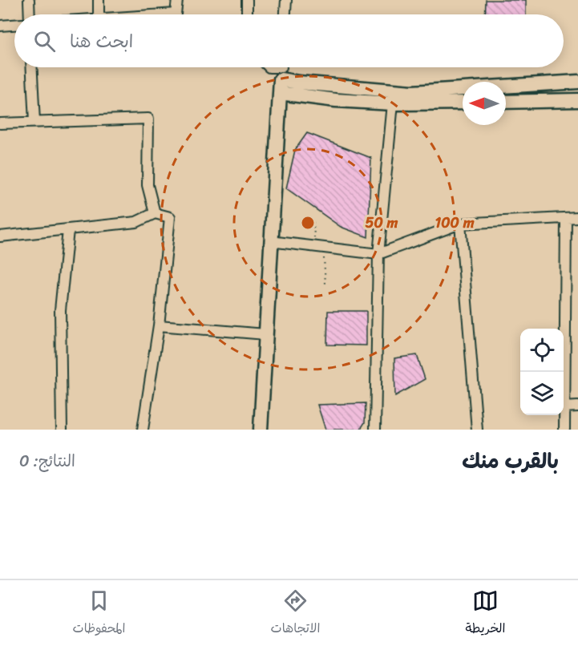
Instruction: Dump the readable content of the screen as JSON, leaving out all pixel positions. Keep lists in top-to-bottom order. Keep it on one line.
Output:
{"north":"left","page":{"search":"ابحث هنا","heading":["بالقرب منك","النتائج: 0"],"nav":["الخريطة","الاتجاهات","المحفوظات"]},"rings":["50 m","100 m"]}
